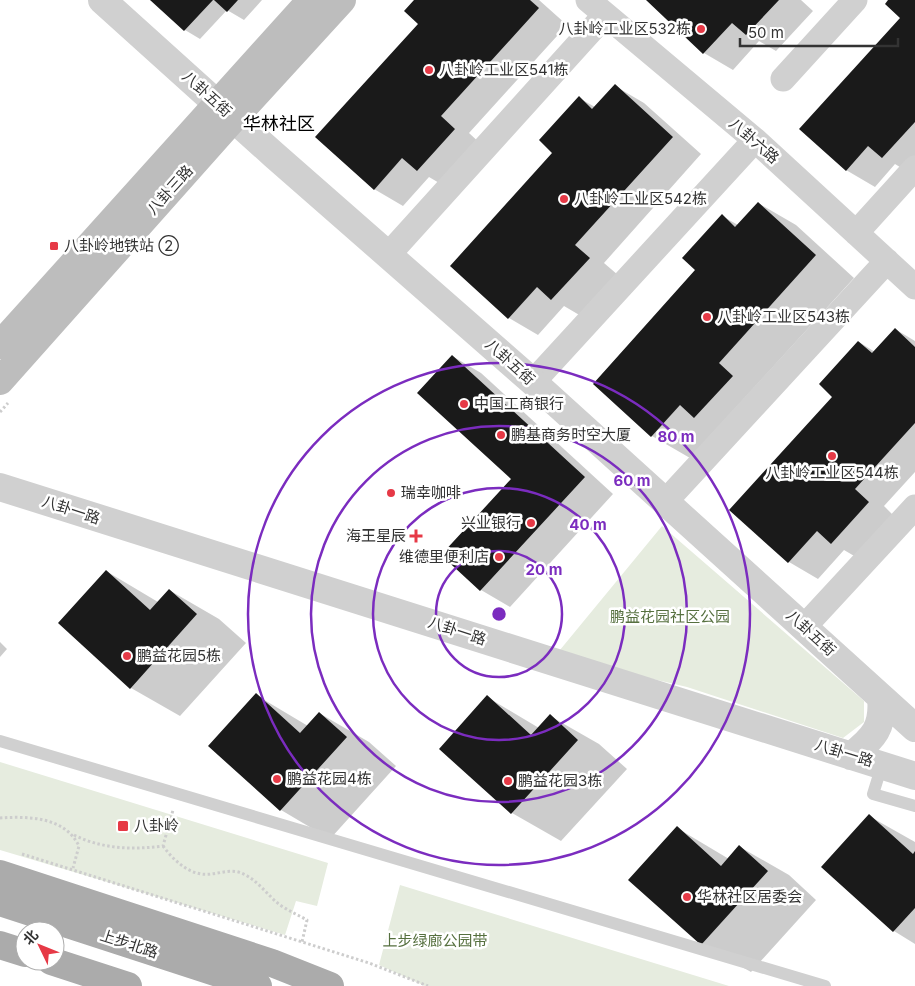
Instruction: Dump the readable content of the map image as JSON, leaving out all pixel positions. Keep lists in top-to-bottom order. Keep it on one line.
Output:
{"streets":{"main road":["八卦三路","上步北路"],"street":["八卦五街","八卦六路","八卦一路"]},"crossings":[["八卦五街","八卦三路"]],"districts":["华林社区"],"parks":["鹏益花园社区公园","上步绿廊公园带"],"places":{"other":["八卦岭工业区532栋","八卦岭工业区541栋","八卦岭工业区542栋","八卦岭工业区543栋","中国工商银行","鹏基商务时空大厦","八卦岭工业区544栋","瑞幸咖啡","兴业银行","维德里便利店","鹏益花园5栋","鹏益花园4栋","鹏益花园3栋","华林社区居委会"],"transit":["八卦岭地铁站 ②","八卦岭"],"health":["海王星辰"]},"scale_bar":"50 m","north":"top left","rings":["80 m","60 m","40 m","20 m"]}
